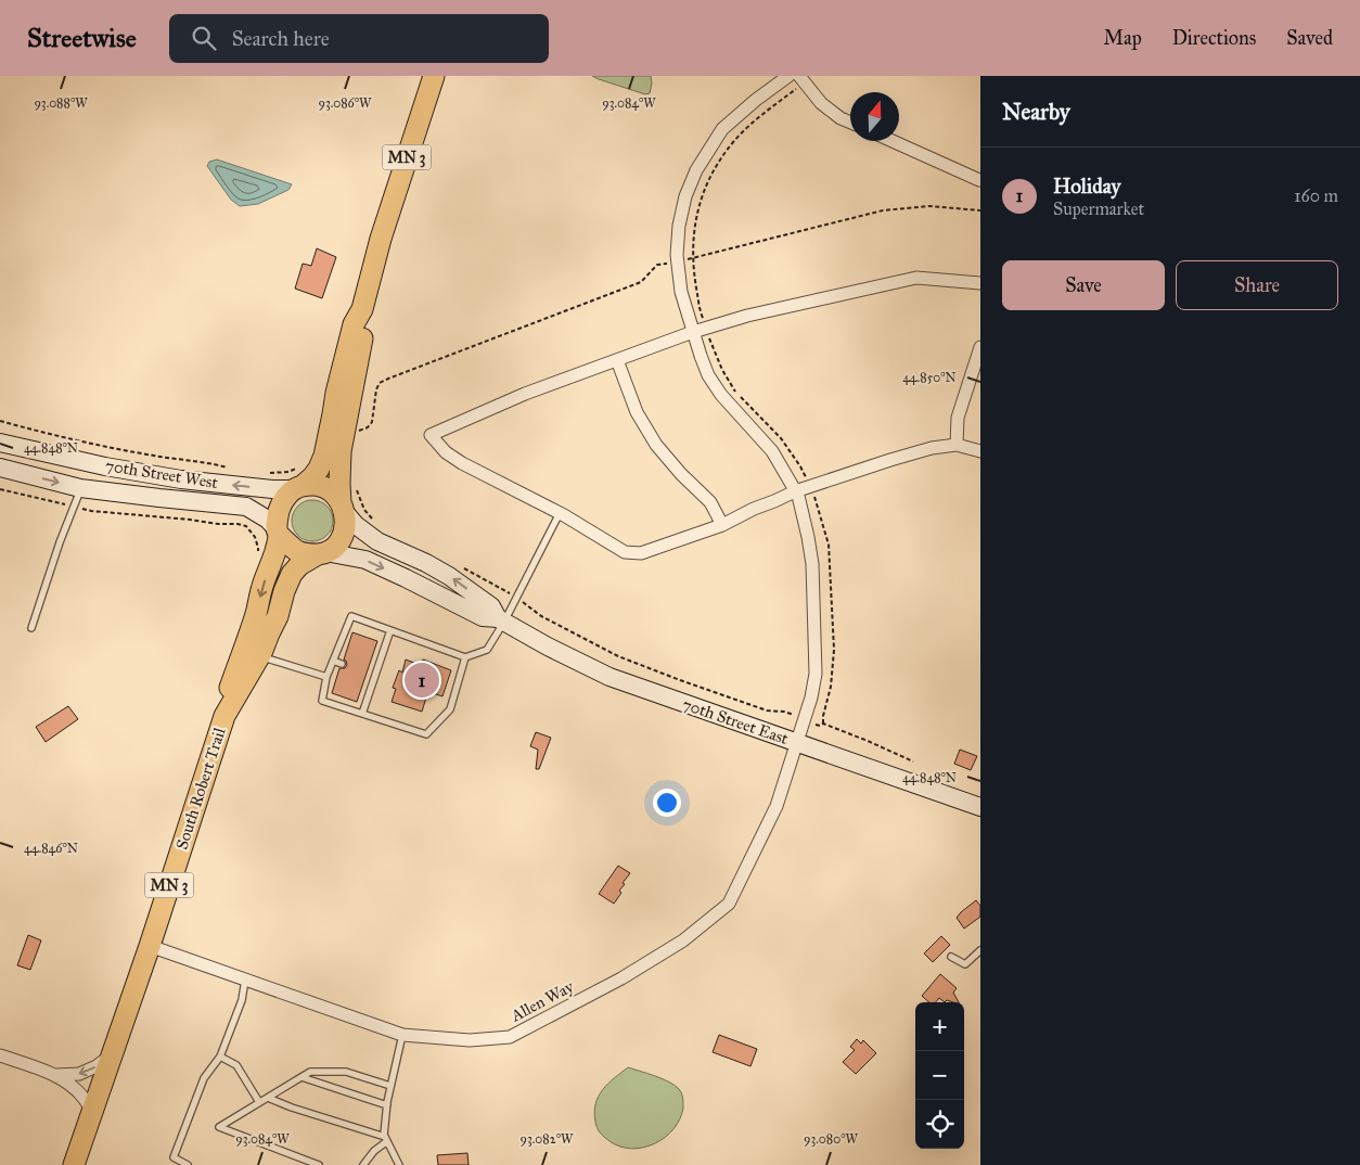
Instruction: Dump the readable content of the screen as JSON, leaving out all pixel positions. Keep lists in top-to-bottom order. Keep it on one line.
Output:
{"streets":{"main road":["MN 3","70th Street West","70th Street East","South Robert Trail"],"street":["Allen Way"]},"crossings":[["MN 3","70th Street West"],["MN 3","70th Street East"],["MN 3","South Robert Trail"],["70th Street West","70th Street East"],["70th Street West","South Robert Trail"],["70th Street East","South Robert Trail"],["70th Street East","Allen Way"],["South Robert Trail","Allen Way"]],"north":"top","page":{"header":"Streetwise","search":"Search here","nav":["Map","Directions","Saved"],"heading":"Nearby","list":[{"mark":"1","name":"Holiday","note":"Supermarket","value":"160 m"}],"buttons":["Save","Share"],"pins":"1","map_buttons":["+","−"]},"coordinates":["93.088°W","93.084°W","93.086°W","44.850°N","44.848°N","44.846°N","93.082°W","93.080°W"]}
